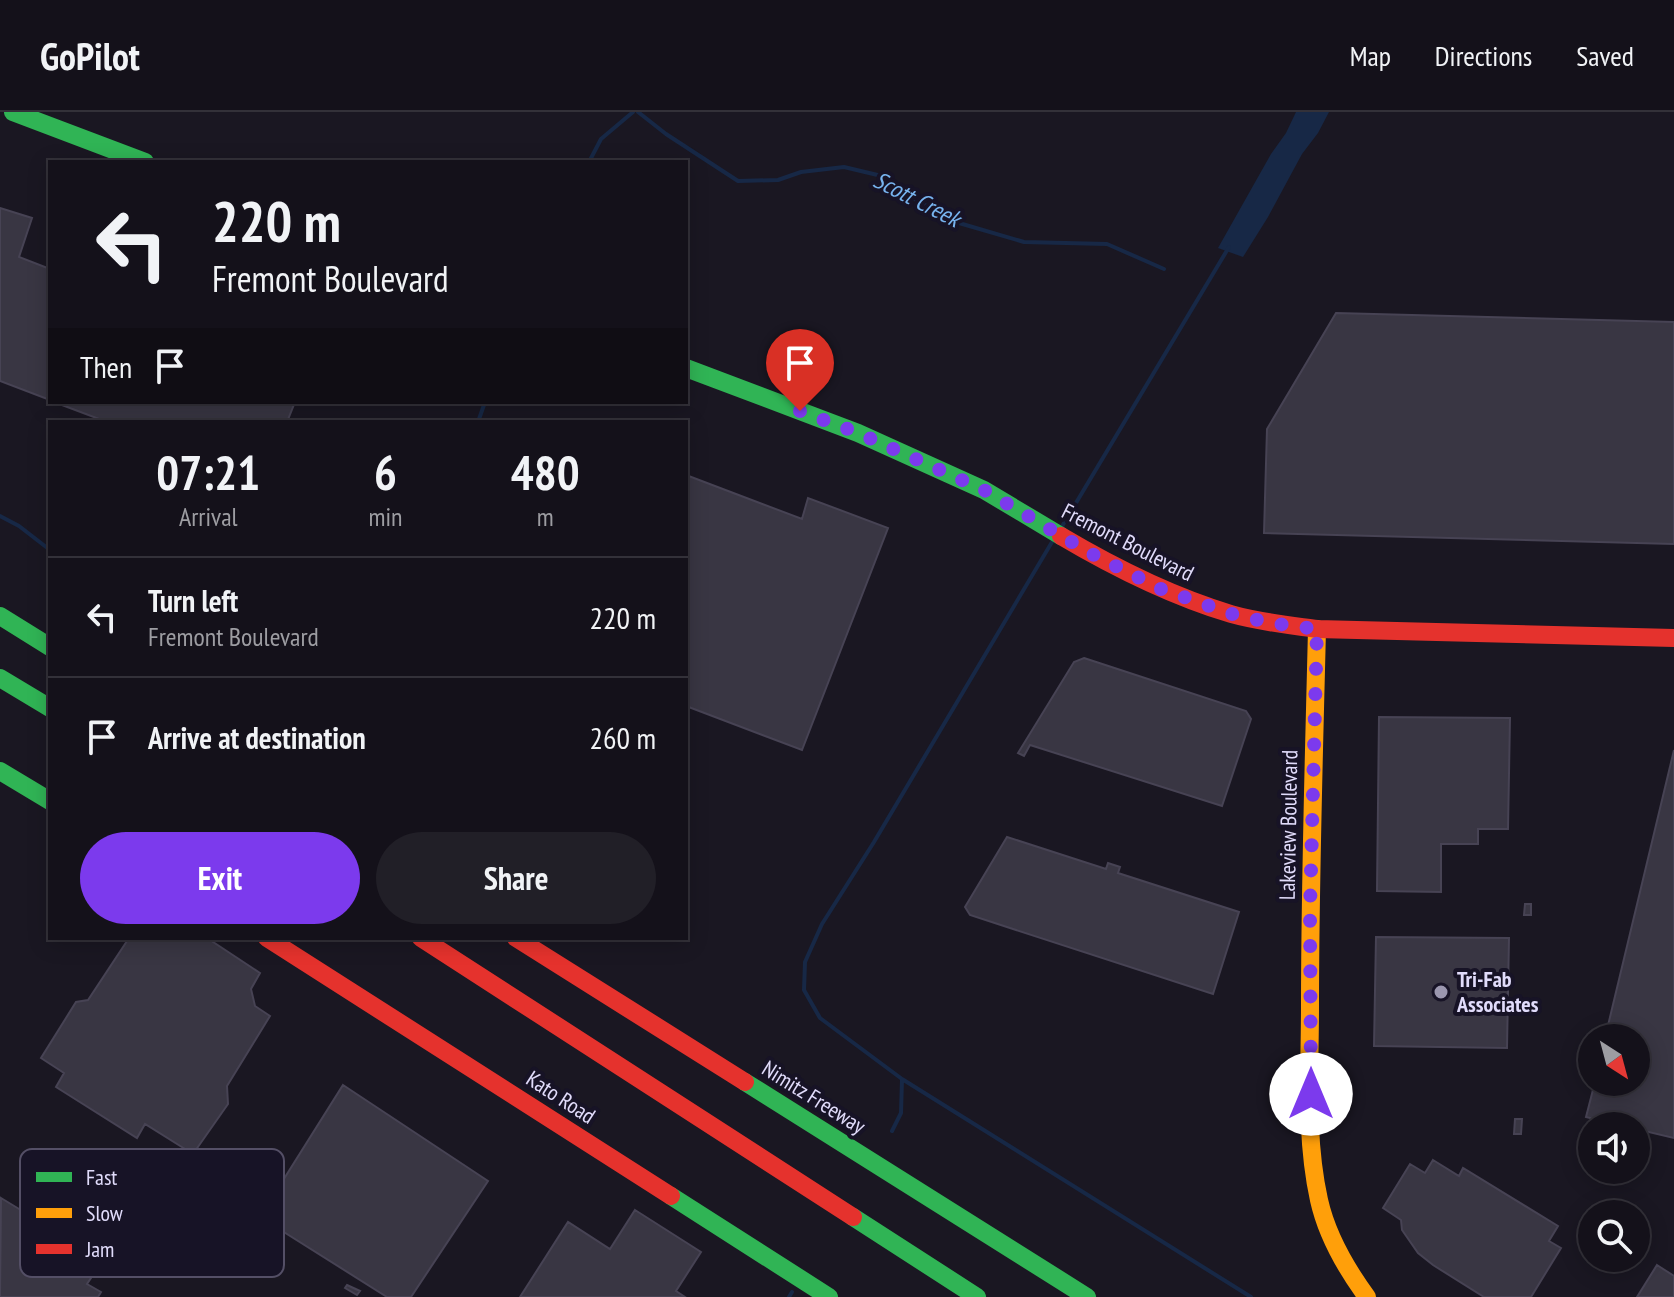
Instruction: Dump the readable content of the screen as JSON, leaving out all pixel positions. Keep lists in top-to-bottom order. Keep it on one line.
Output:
{"streets":{"main road":["Fremont Boulevard","Lakeview Boulevard","Kato Road","Nimitz Freeway"]},"crossings":[["Fremont Boulevard","Lakeview Boulevard"]],"water":["Scott Creek"],"places":["Tri-Fab Associates"],"legend":["Fast","Slow","Jam"],"north":"bottom right","page":{"header":"GoPilot","nav":["Map","Directions","Saved"],"turn":["220 m","Fremont Boulevard"],"then":"Then","eta":["07:21","Arrival","6","min","480","m"],"list":[{"name":"Turn left","note":"Fremont Boulevard","value":"220 m"},{"name":"Arrive at destination","value":"260 m"}],"buttons":["Exit","Share"]}}
